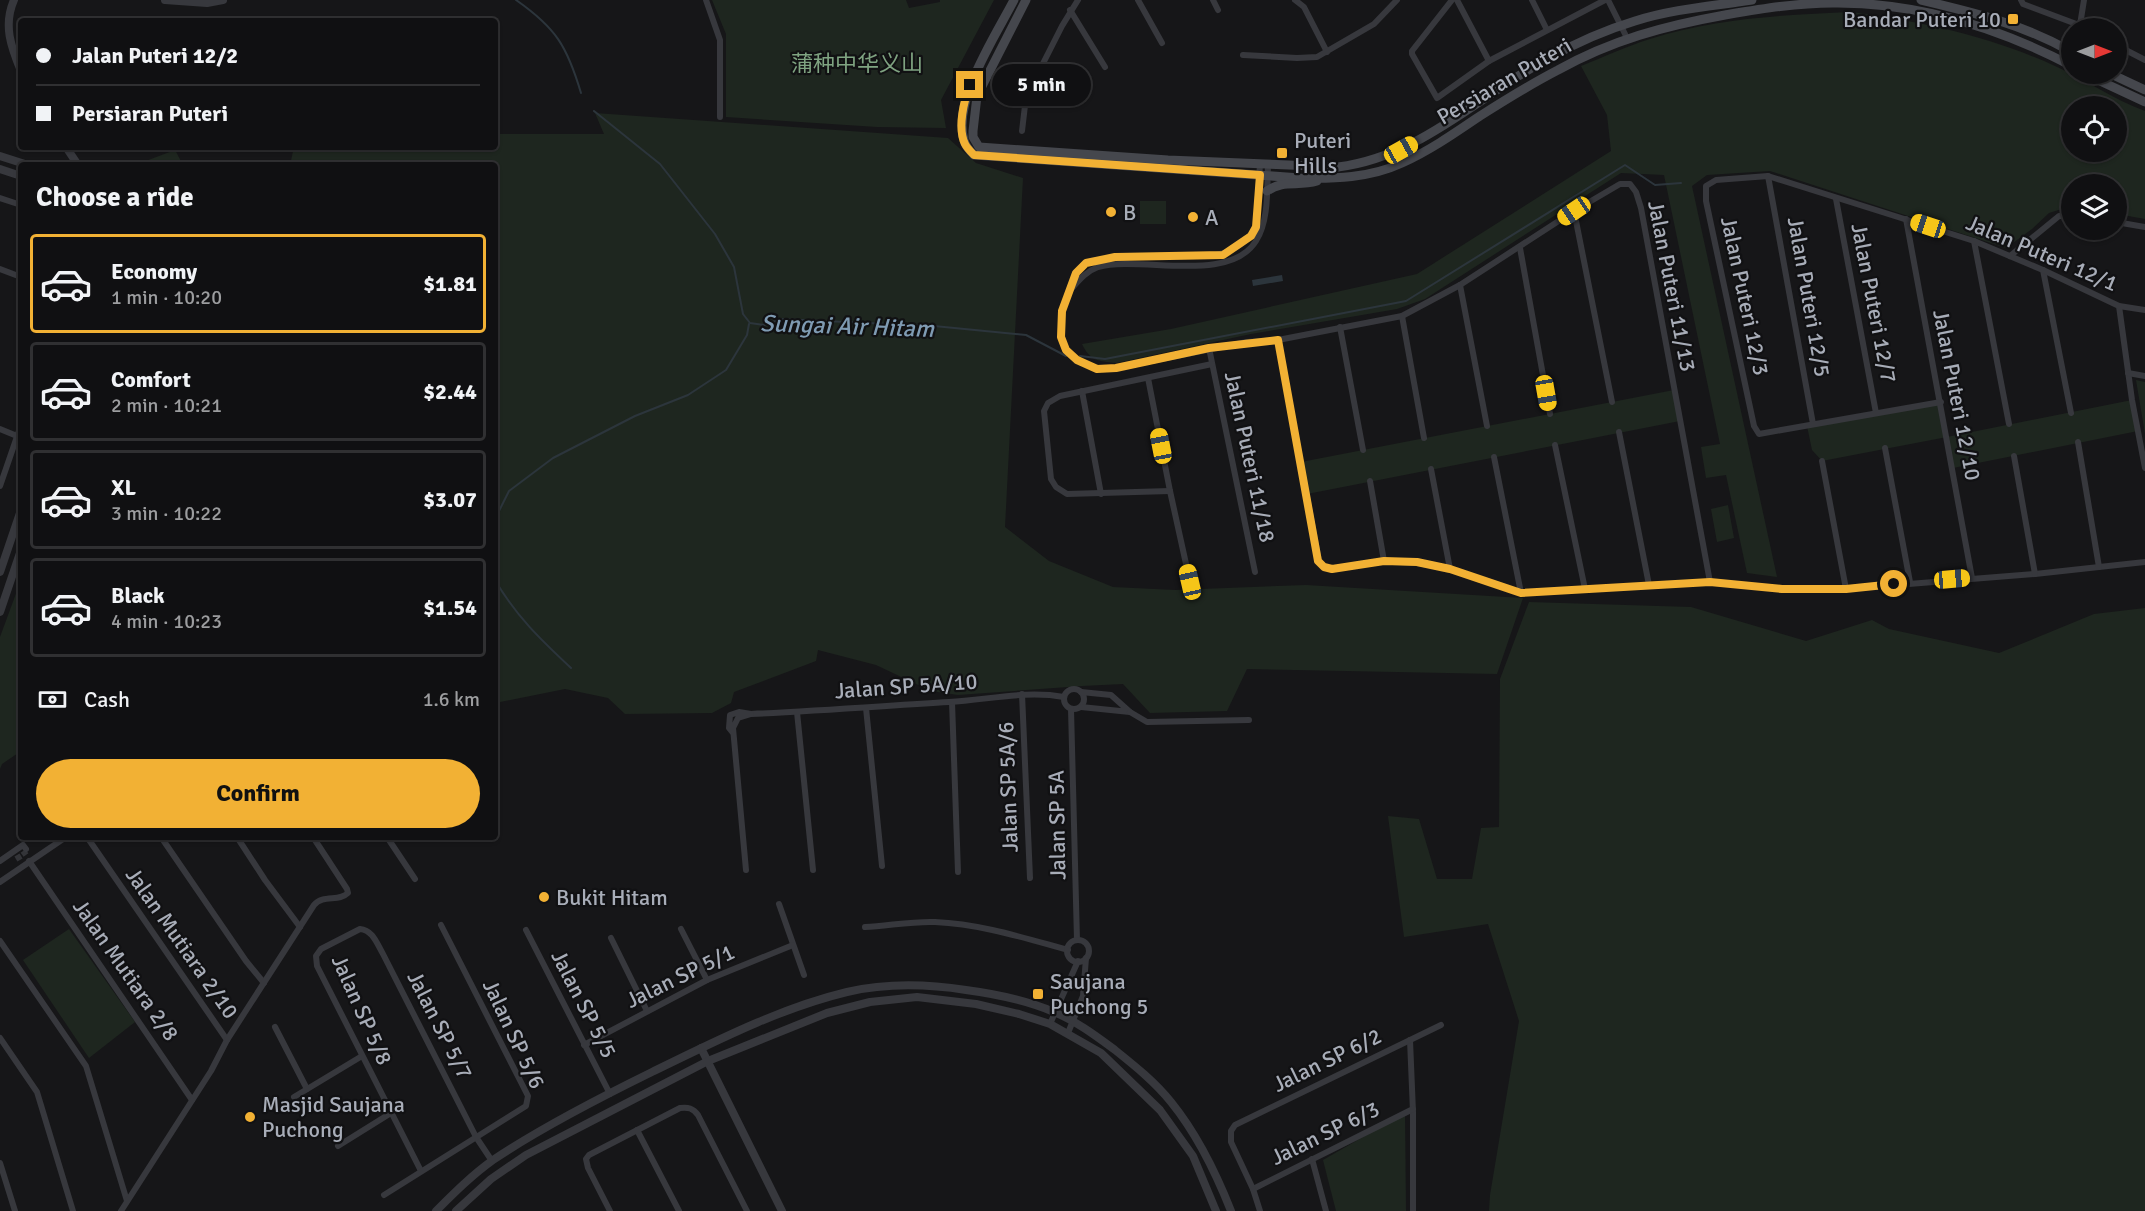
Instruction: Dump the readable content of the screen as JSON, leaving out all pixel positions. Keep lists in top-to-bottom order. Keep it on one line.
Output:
{"streets":{"main road":["Persiaran Puteri"],"street":["Jalan Puteri 12/1","Jalan Puteri 11/13","Jalan Puteri 12/3","Jalan Puteri 12/5","Jalan Puteri 12/7","Jalan Puteri 12/10","Jalan Puteri 11/18","Jalan SP 5A/10","Jalan SP 5A/6","Jalan SP 5A","Jalan Mutiara 2/10","Jalan Mutiara 2/8","Jalan SP 5/1","Jalan SP 5/5","Jalan SP 5/8","Jalan SP 5/7","Jalan SP 5/6","Jalan SP 6/2","Jalan SP 6/3"]},"crossings":[["Jalan Puteri 12/1","Jalan Puteri 12/3"],["Jalan Puteri 12/1","Jalan Puteri 12/5"],["Jalan Puteri 12/1","Jalan Puteri 12/7"],["Jalan Puteri 12/1","Jalan Puteri 12/10"],["Jalan Puteri 12/3","Jalan Puteri 12/5"],["Jalan SP 5A/10","Jalan SP 5A/6"],["Jalan SP 5A/10","Jalan SP 5A"],["Jalan SP 5/1","Jalan SP 5/5"],["Jalan SP 5/8","Jalan SP 5/7"],["Jalan SP 5/8","Jalan SP 5/6"],["Jalan SP 5/7","Jalan SP 5/6"],["Jalan SP 6/2","Jalan SP 6/3"]],"water":["Sungai Air Hitam"],"parks":["蒲种中华义山"],"places":{"transit":["Bandar Puteri 10","Puteri Hills","Saujana Puchong 5"],"other":["B","A","Bukit Hitam","Masjid Saujana Puchong"]},"north":"right","page":{"banner":["Jalan Puteri 12/2","Persiaran Puteri"],"bubble":"5 min","heading":"Choose a ride","list":[{"name":"Economy","note":"1 min · 10:20","value":"$1.81"},{"name":"Comfort","note":"2 min · 10:21","value":"$2.44"},{"name":"XL","note":"3 min · 10:22","value":"$3.07"},{"name":"Black","note":"4 min · 10:23","value":"$1.54"}],"pay":["Cash","1.6 km"],"buttons":"Confirm"}}
